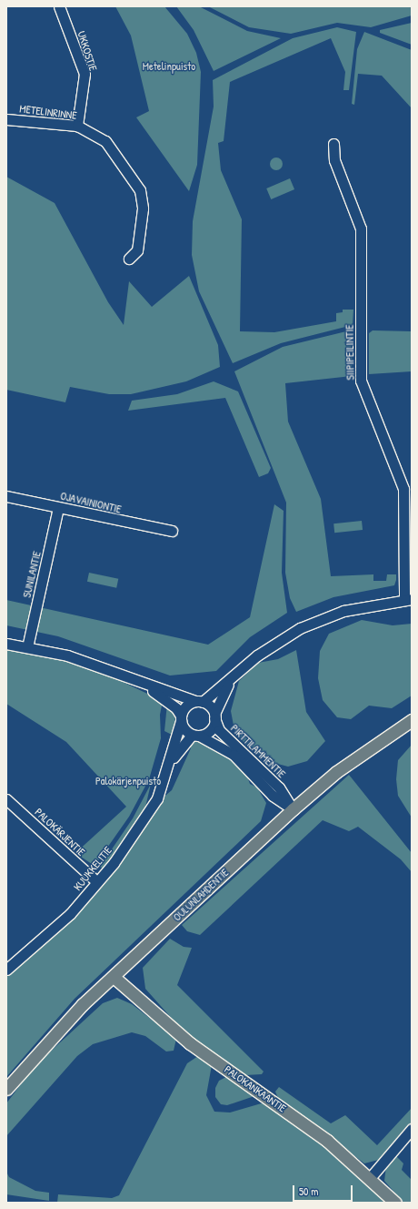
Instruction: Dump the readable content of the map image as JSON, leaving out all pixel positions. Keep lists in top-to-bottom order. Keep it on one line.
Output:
{"streets":{"main road":["OULUNLAHDENTIE","PALOKANKAANTIE"],"street":["UKKOSTIE","METELINRINNE","SIIPIPEILINTIE","OJAVAINIONTIE","SUNILANTIE","PIRTTILAMMENTIE","PALOKÄRJENTIE","KUUKKELITIE"]},"crossings":[["UKKOSTIE","METELINRINNE"],["OJAVAINIONTIE","SUNILANTIE"],["PIRTTILAMMENTIE","KUUKKELITIE"],["PIRTTILAMMENTIE","OULUNLAHDENTIE"],["PALOKÄRJENTIE","KUUKKELITIE"],["OULUNLAHDENTIE","PALOKANKAANTIE"]],"parks":["Metelinpuisto","Palokärjenpuisto"],"scale_bar":"50 m"}
